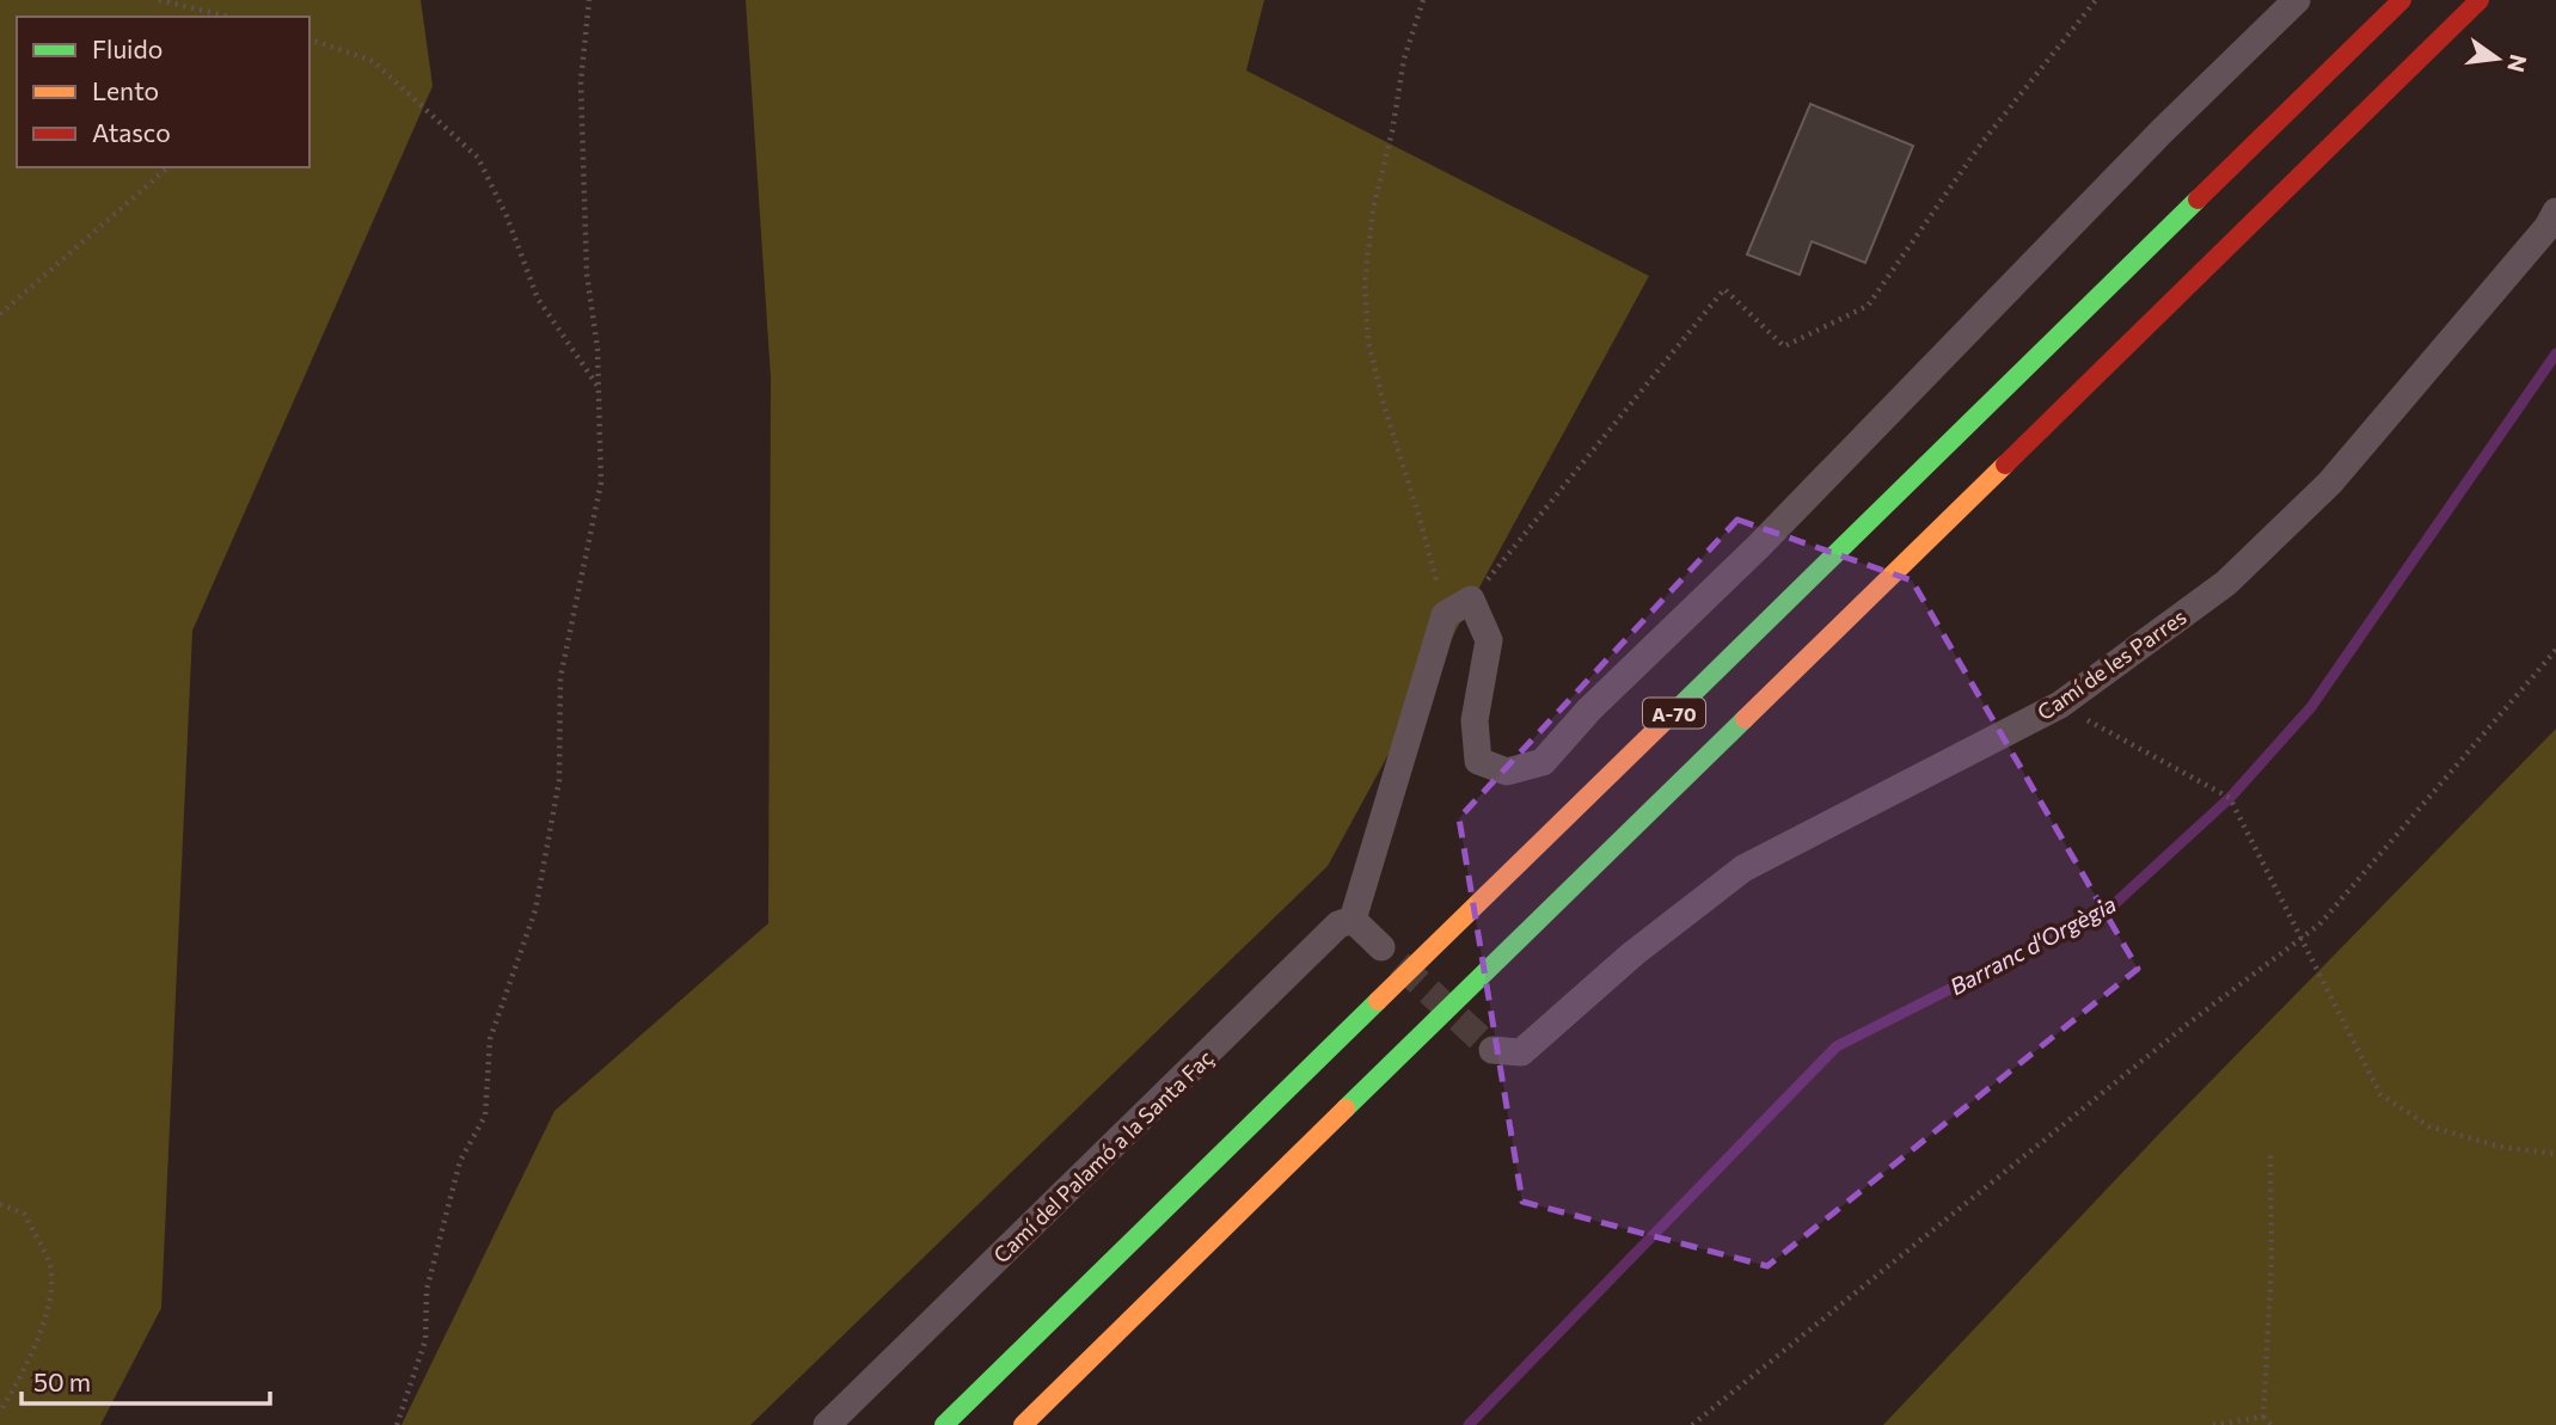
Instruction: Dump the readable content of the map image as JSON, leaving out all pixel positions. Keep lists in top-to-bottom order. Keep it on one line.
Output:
{"streets":{"highway":["A-70"],"street":["Camí de les Parres","Camí del Palamó a la Santa Faç"]},"water":["Barranc d'Orgègia"],"legend":["Fluido","Lento","Atasco"],"scale_bar":"50 m","north":"right"}
